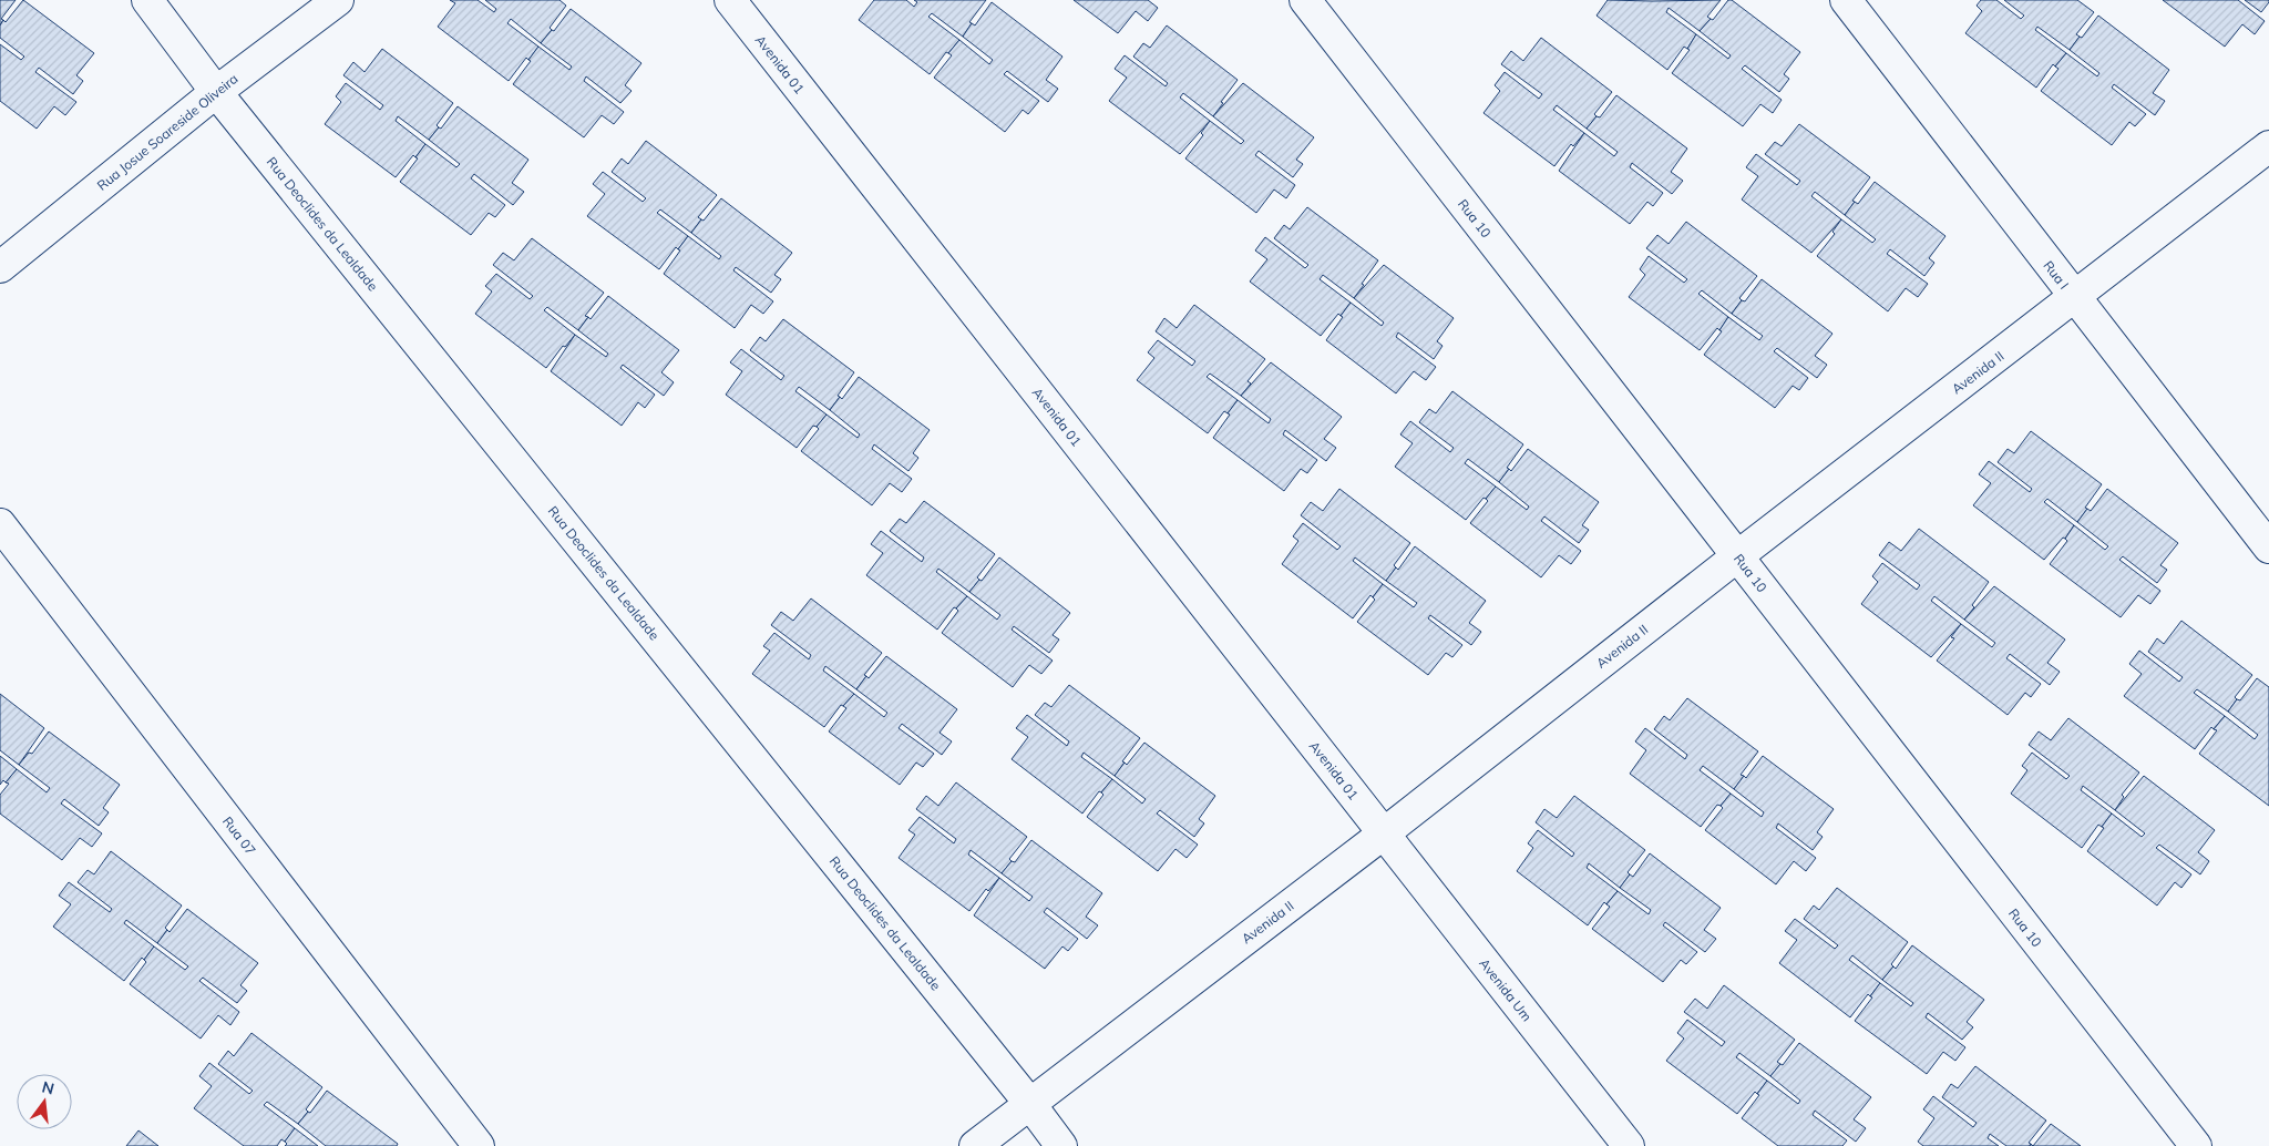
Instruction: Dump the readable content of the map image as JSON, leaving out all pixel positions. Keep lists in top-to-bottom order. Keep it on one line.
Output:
{"streets":{"street":["Avenida 01","Rua Josue Soareside Oliveira","Rua 10","Rua Deoclides da Lealdade","Rua I","Avenida II","Rua 07","Avenida Um"]},"crossings":[["Avenida 01","Avenida II"],["Avenida 01","Avenida Um"],["Rua Josue Soareside Oliveira","Rua Deoclides da Lealdade"],["Rua 10","Avenida II"],["Rua Deoclides da Lealdade","Avenida II"],["Rua I","Avenida II"],["Avenida II","Avenida Um"]],"north":"top"}
